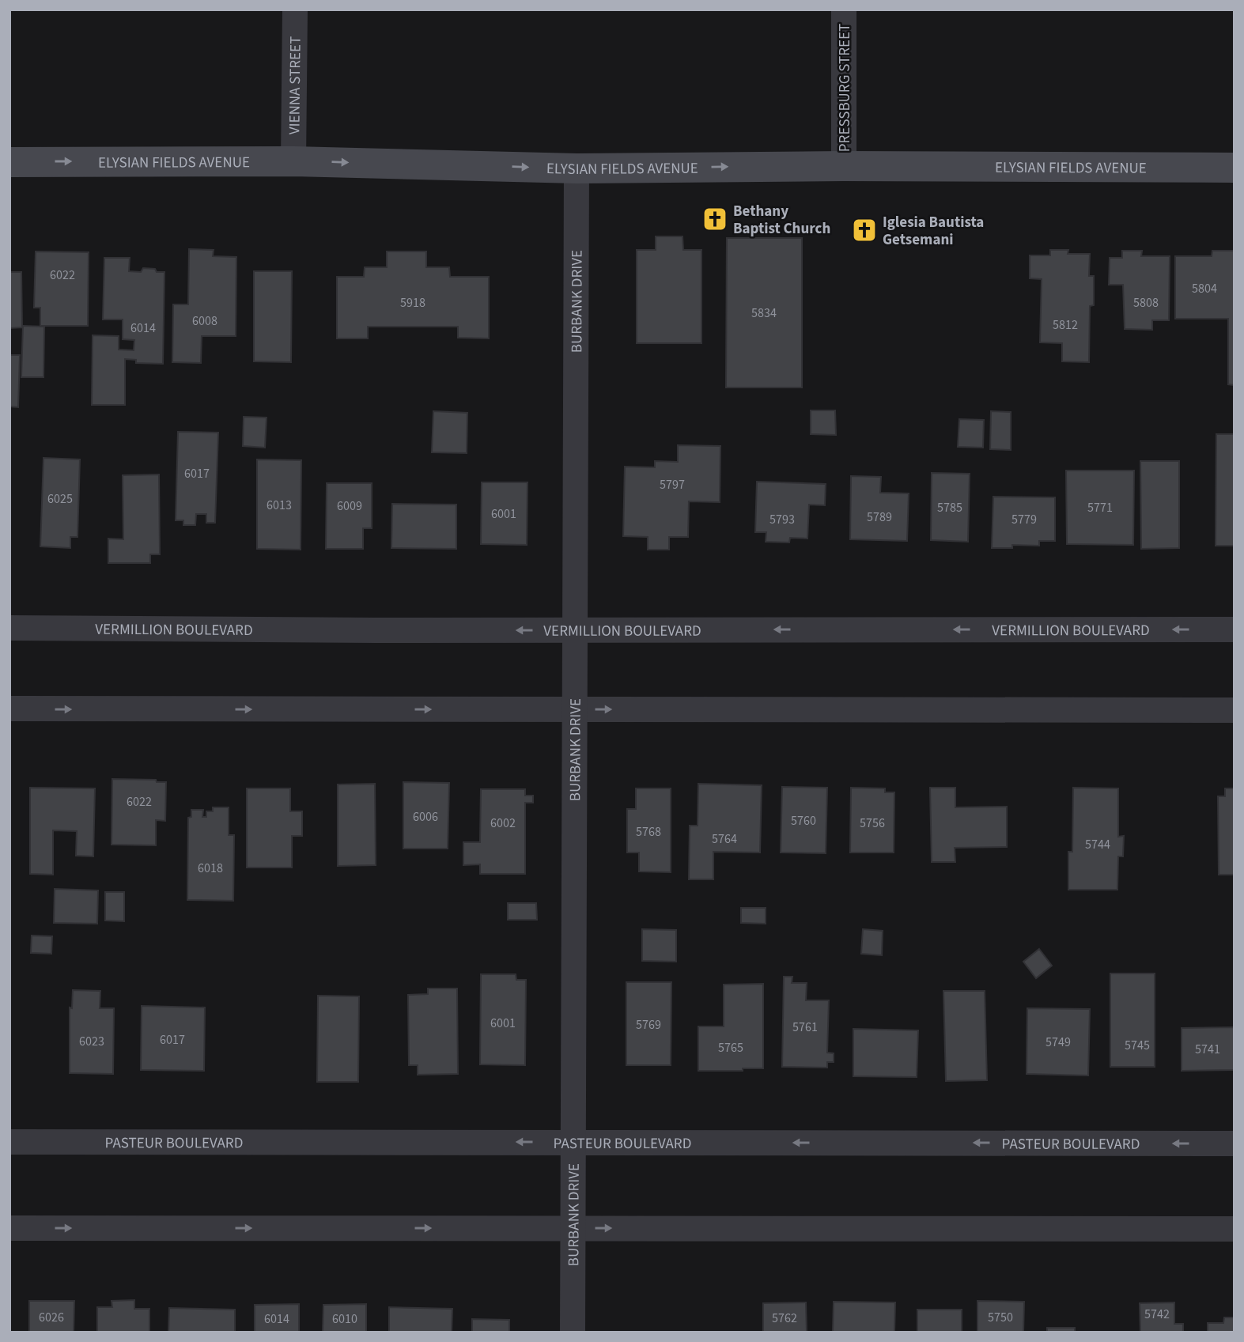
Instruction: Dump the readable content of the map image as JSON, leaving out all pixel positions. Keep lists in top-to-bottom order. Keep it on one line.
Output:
{"streets":{"main road":["ELYSIAN FIELDS AVENUE"],"street":["VIENNA STREET","PRESSBURG STREET","BURBANK DRIVE","VERMILLION BOULEVARD","PASTEUR BOULEVARD"]},"crossings":[["VIENNA STREET","ELYSIAN FIELDS AVENUE"],["PRESSBURG STREET","ELYSIAN FIELDS AVENUE"],["ELYSIAN FIELDS AVENUE","BURBANK DRIVE"],["BURBANK DRIVE","VERMILLION BOULEVARD"],["BURBANK DRIVE","PASTEUR BOULEVARD"]],"one_way":["ELYSIAN FIELDS AVENUE"],"places":{"church":["Bethany Baptist Church","Iglesia Bautista Getsemani"]},"house_numbers":["6022","5804","5918","5808","5834","6008","5812","6014","6017","5797","6025","6013","6009","5785","5771","6001","5789","5793","5779","6022","6006","5760","6002","5756","5768","5764","5744","6018","6001","5769","5761","6017","6023","5749","5745","5765","5741","5742","6026","5750","5762","6014","6010"]}
